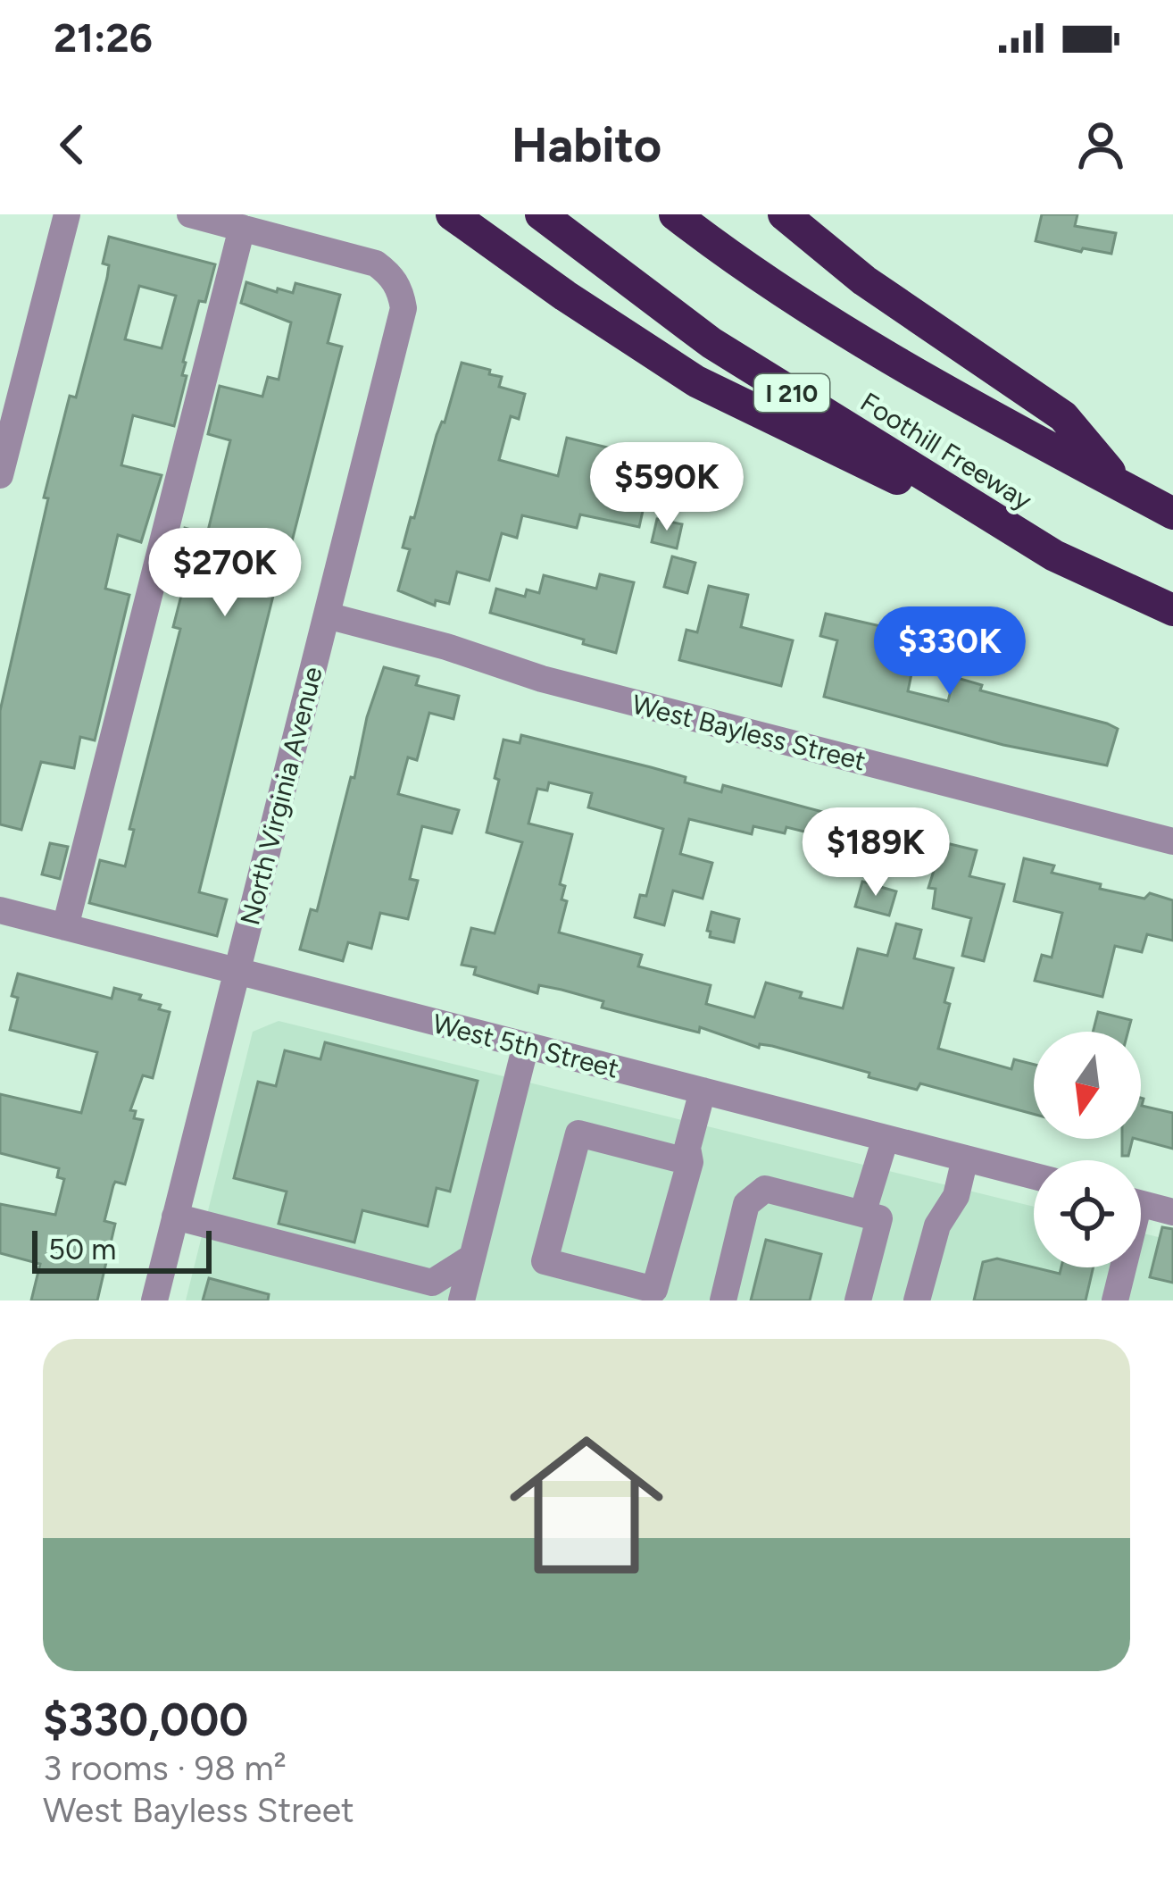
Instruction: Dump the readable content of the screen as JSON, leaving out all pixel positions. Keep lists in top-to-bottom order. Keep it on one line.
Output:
{"streets":{"highway":["I 210","Foothill Freeway"],"street":["West Bayless Street","North Virginia Avenue","West 5th Street"]},"crossings":[["West Bayless Street","North Virginia Avenue"],["North Virginia Avenue","West 5th Street"]],"scale_bar":"50 m","north":"bottom","page":{"status":"21:26","header":"Habito","price":["$590K","$270K","$330K","$189K"],"scale":"50 m","list":[{"name":"$330,000","note":"3 rooms · 98 m² · West Bayless Street"}]}}
